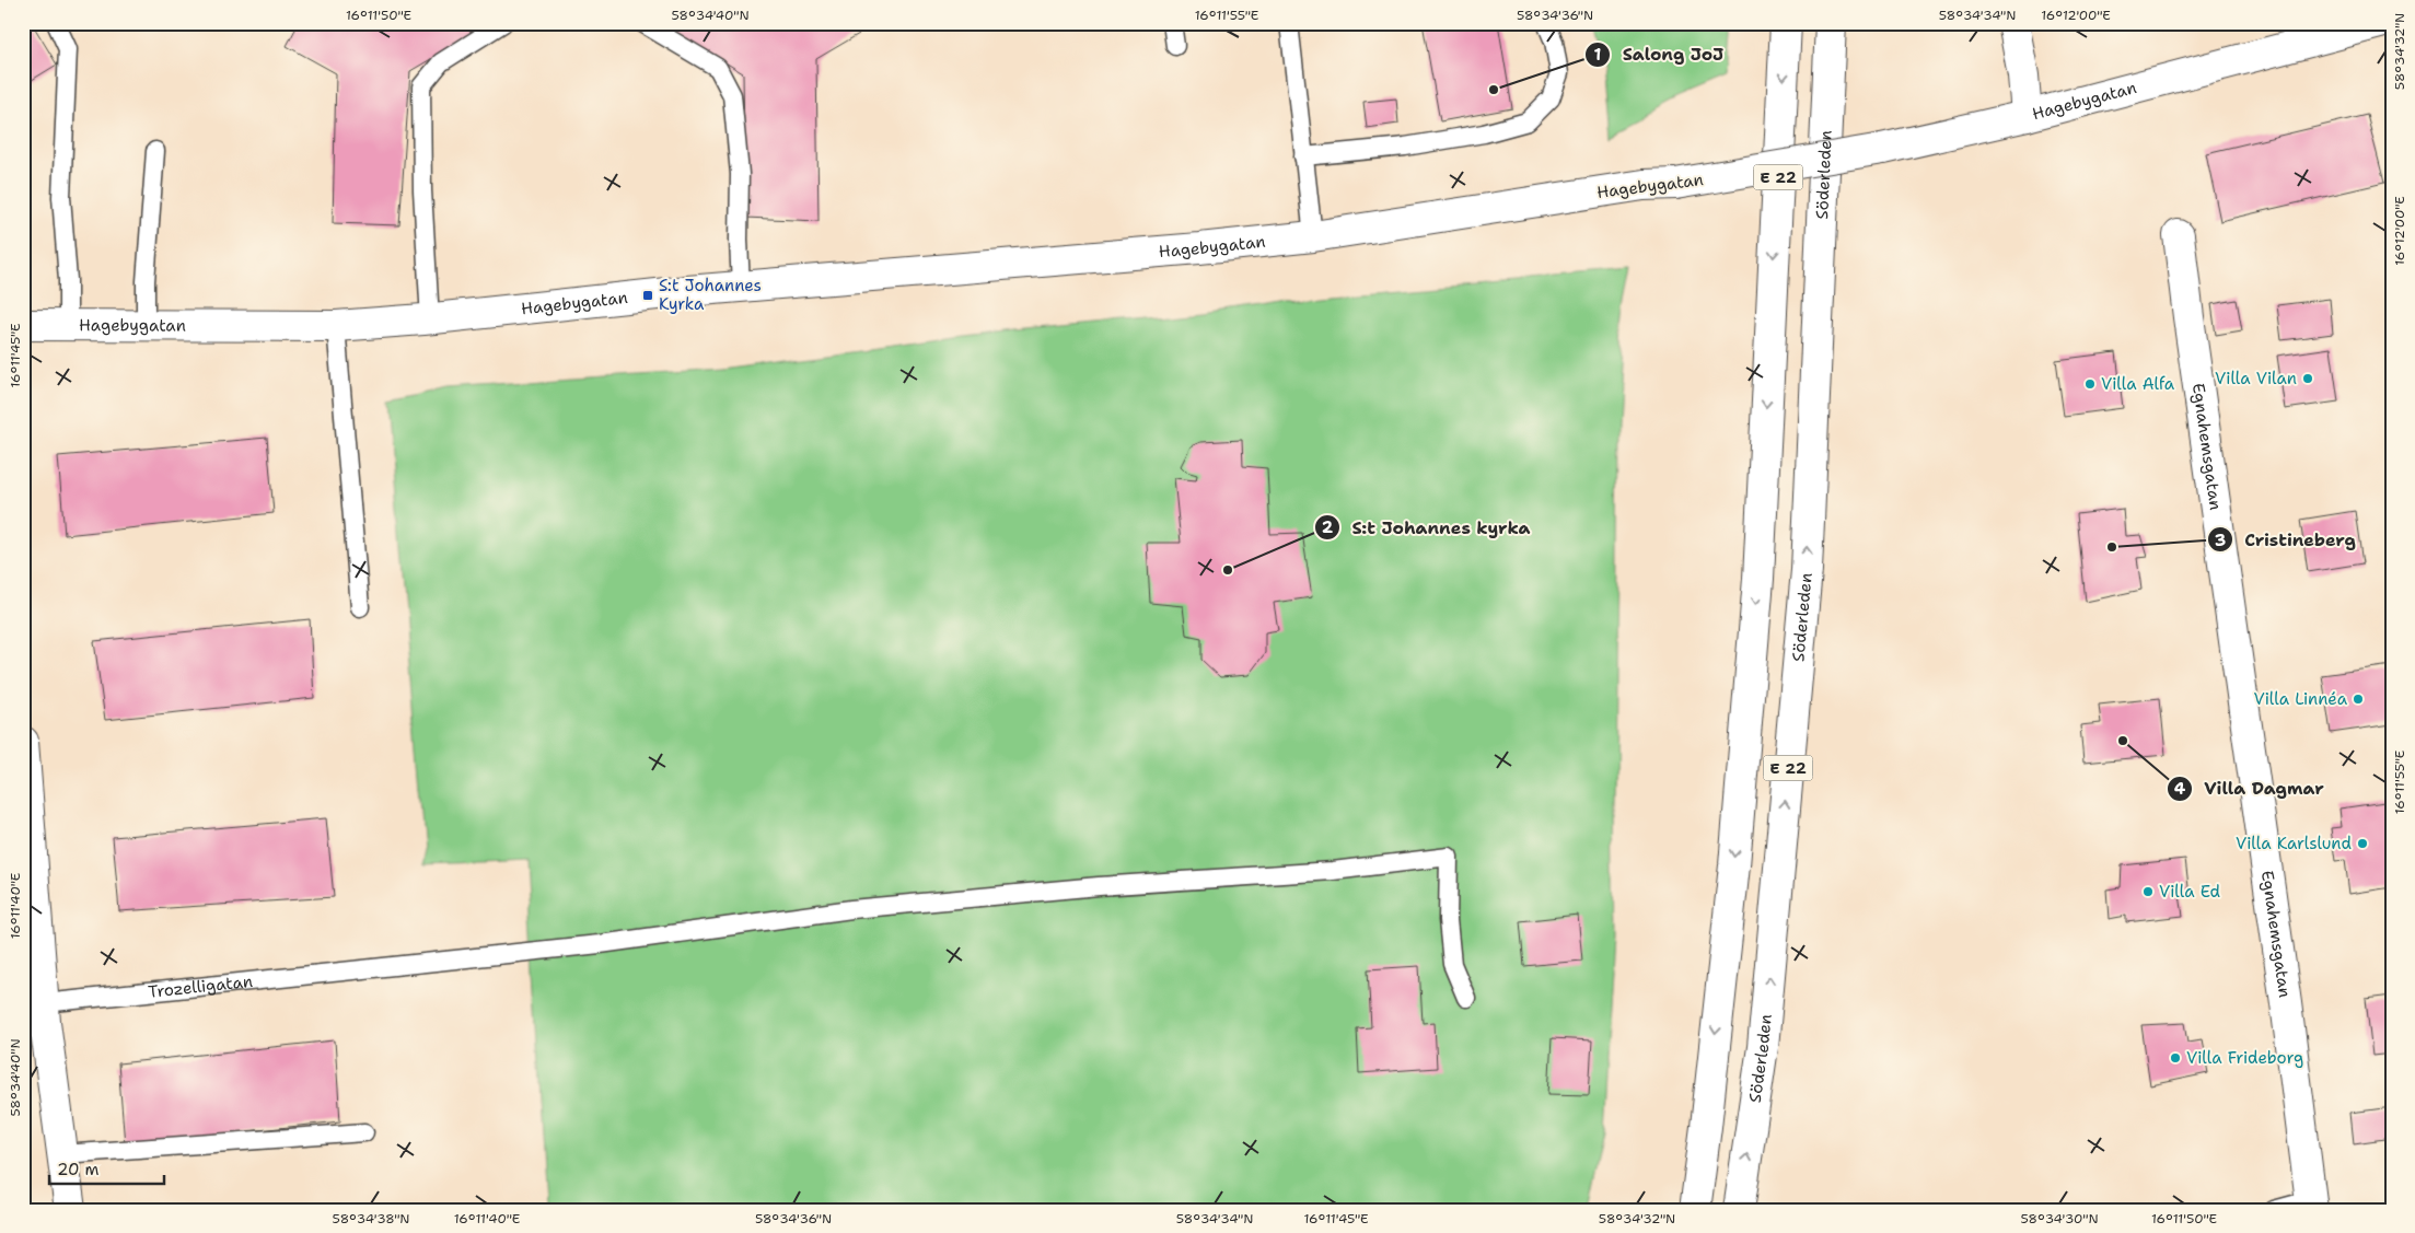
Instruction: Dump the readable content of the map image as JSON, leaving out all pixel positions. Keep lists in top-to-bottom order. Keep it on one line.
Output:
{"streets":{"main road":["Hagebygatan","Söderleden","E 22","Egnahemsgatan"],"lane":["Trozelligatan"]},"places":{"other":["Salong JoJ","Villa Vilan","Villa Alfa","Cristineberg","S:t Johannes kyrka","Villa Linnéa","Villa Dagmar","Villa Karlslund","Villa Ed","Villa Frideborg"],"transit":["S:t Johannes Kyrka"]},"scale_bar":"20 m","coordinates":["16°11'50\"E","58°34'40\"N","16°11'55\"E","58°34'36\"N","58°34'34\"N","16°12'00\"E","58°34'32\"N","16°11'45\"E","16°11'40\"E","58°34'38\"N","58°34'30\"N"]}
